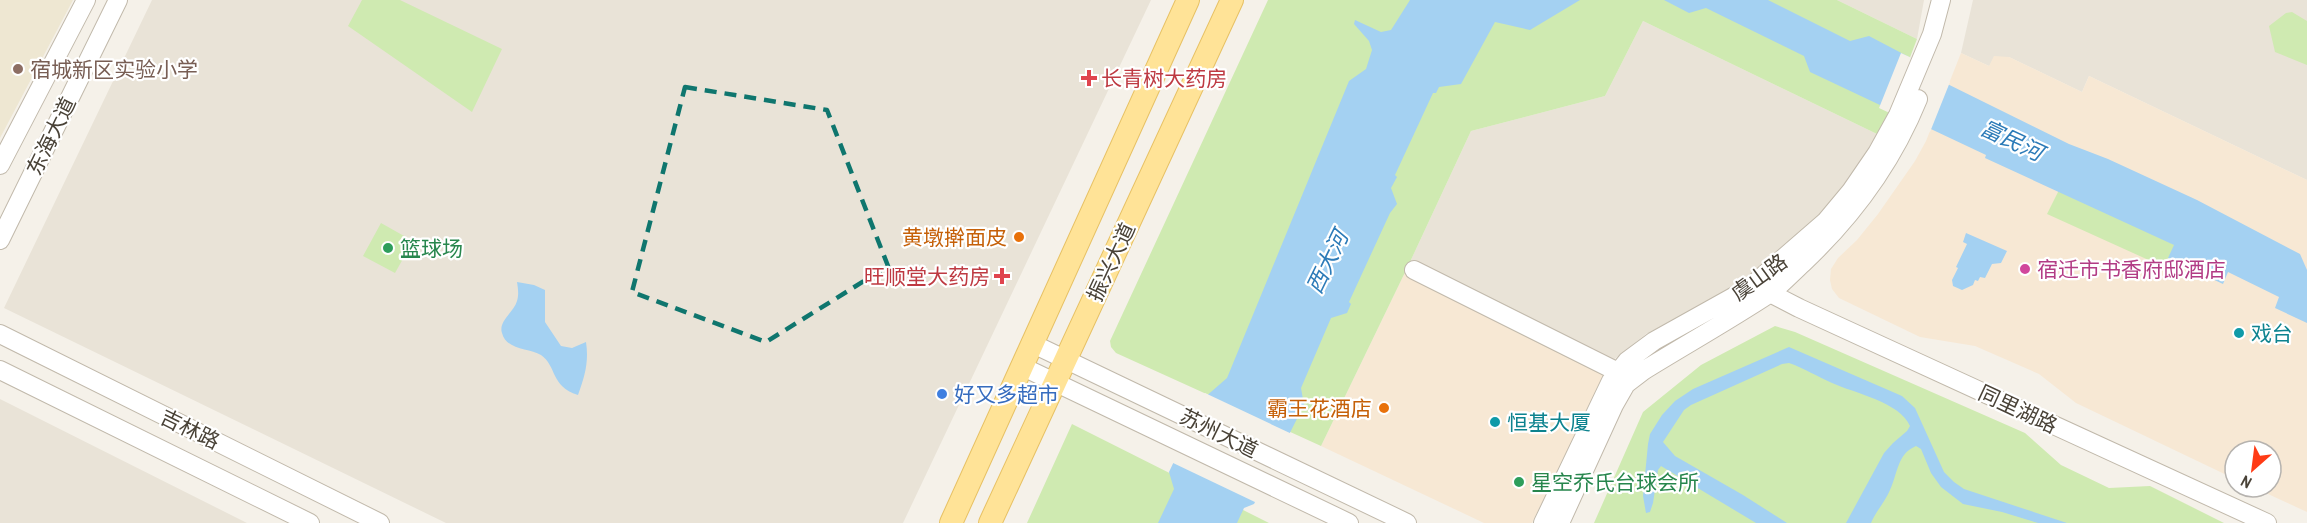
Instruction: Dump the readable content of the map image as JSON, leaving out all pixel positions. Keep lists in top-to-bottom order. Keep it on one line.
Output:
{"streets":{"main road":["振兴大道"],"street":["东海大道","虞山路","同里湖路","吉林路","苏州大道"]},"crossings":[["振兴大道","苏州大道"],["虞山路","同里湖路"]],"water":["富民河","西大河"],"places":{"other":["宿城新区实验小学","黄墩擀面皮","篮球场","宿迁市书香府邸酒店","戏台","好又多超市","霸王花酒店","恒基大厦","星空乔氏台球会所"],"health":["长青树大药房","旺顺堂大药房"]},"north":"bottom left"}
